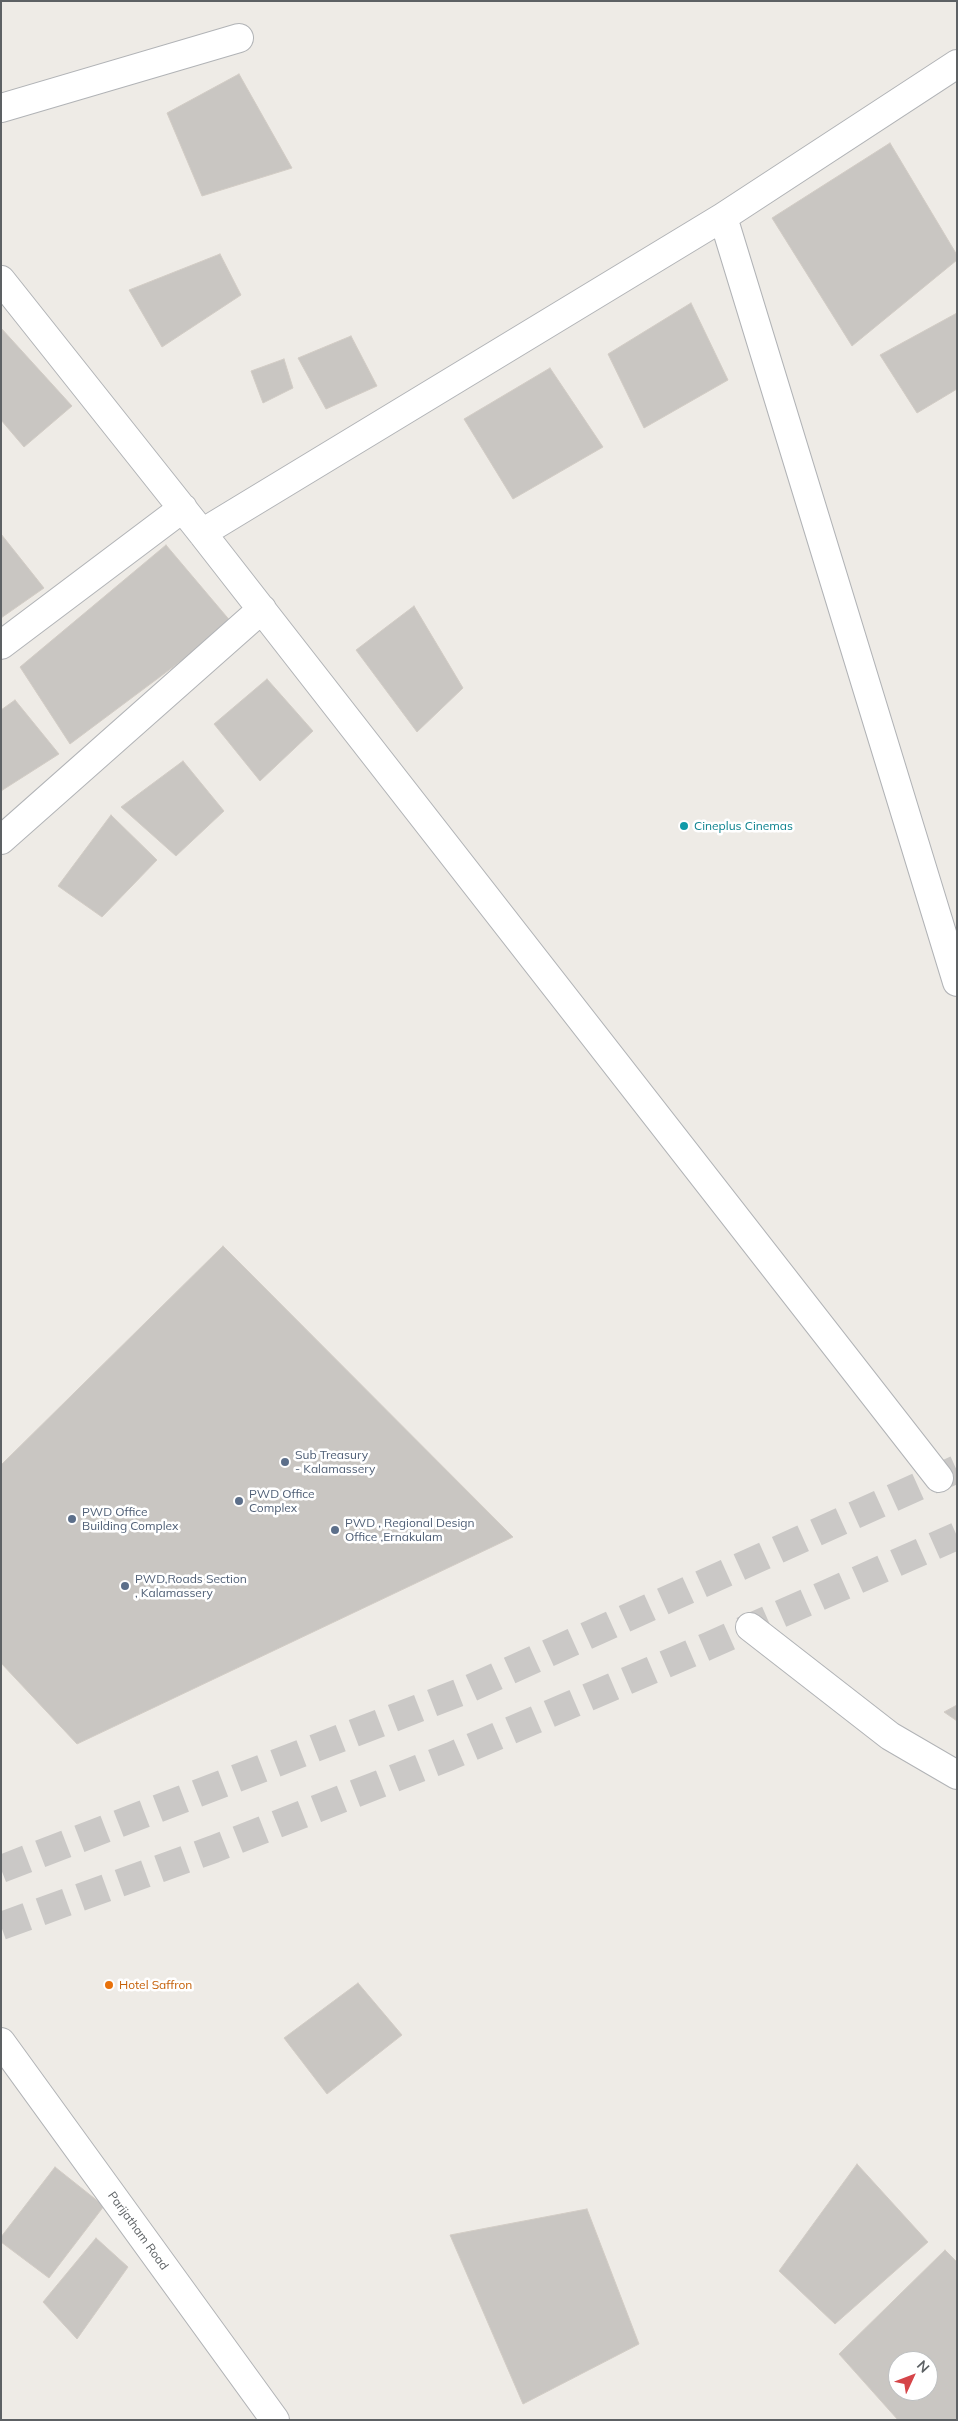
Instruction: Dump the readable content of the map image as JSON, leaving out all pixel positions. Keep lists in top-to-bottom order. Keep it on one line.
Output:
{"streets":{"street":["Parijatham Road"]},"places":["Cineplus Cinemas","Sub Treasury - Kalamassery","PWD Office Complex","PWD Office Building Complex","PWD , Regional Design Office ,Ernakulam","PWD,Roads Section , Kalamassery","Hotel Saffron"],"north":"top right"}
